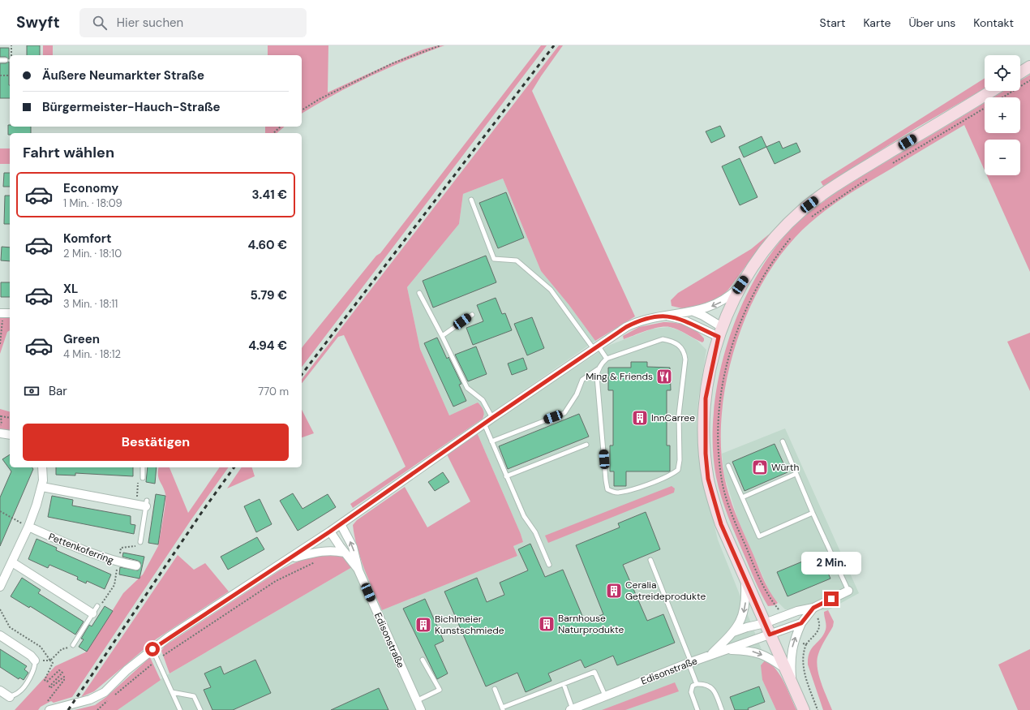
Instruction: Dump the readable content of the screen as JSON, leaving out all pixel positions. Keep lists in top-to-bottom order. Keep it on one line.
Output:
{"streets":{"street":["Pettenkoferring","Edisonstraße"]},"places":{"restaurant":["Ming & Friends"],"building":["InnCarree","Ceralia Getreideprodukte","Barnhouse Naturprodukte","Bichlmeier Kunstschmiede"],"shop":["Würth"]},"page":{"header":"Swyft","search":"Hier suchen","nav":["Start","Karte","Über uns","Kontakt"],"map_buttons":["+","−"],"banner":["Äußere Neumarkter Straße","Bürgermeister-Hauch-Straße"],"heading":"Fahrt wählen","list":[{"name":"Economy","note":"1 Min. · 18:09","value":"3.41 €"},{"name":"Komfort","note":"2 Min. · 18:10","value":"4.60 €"},{"name":"XL","note":"3 Min. · 18:11","value":"5.79 €"},{"name":"Green","note":"4 Min. · 18:12","value":"4.94 €"}],"pay":["Bar","770 m"],"buttons":"Bestätigen","bubble":"2 Min."}}
